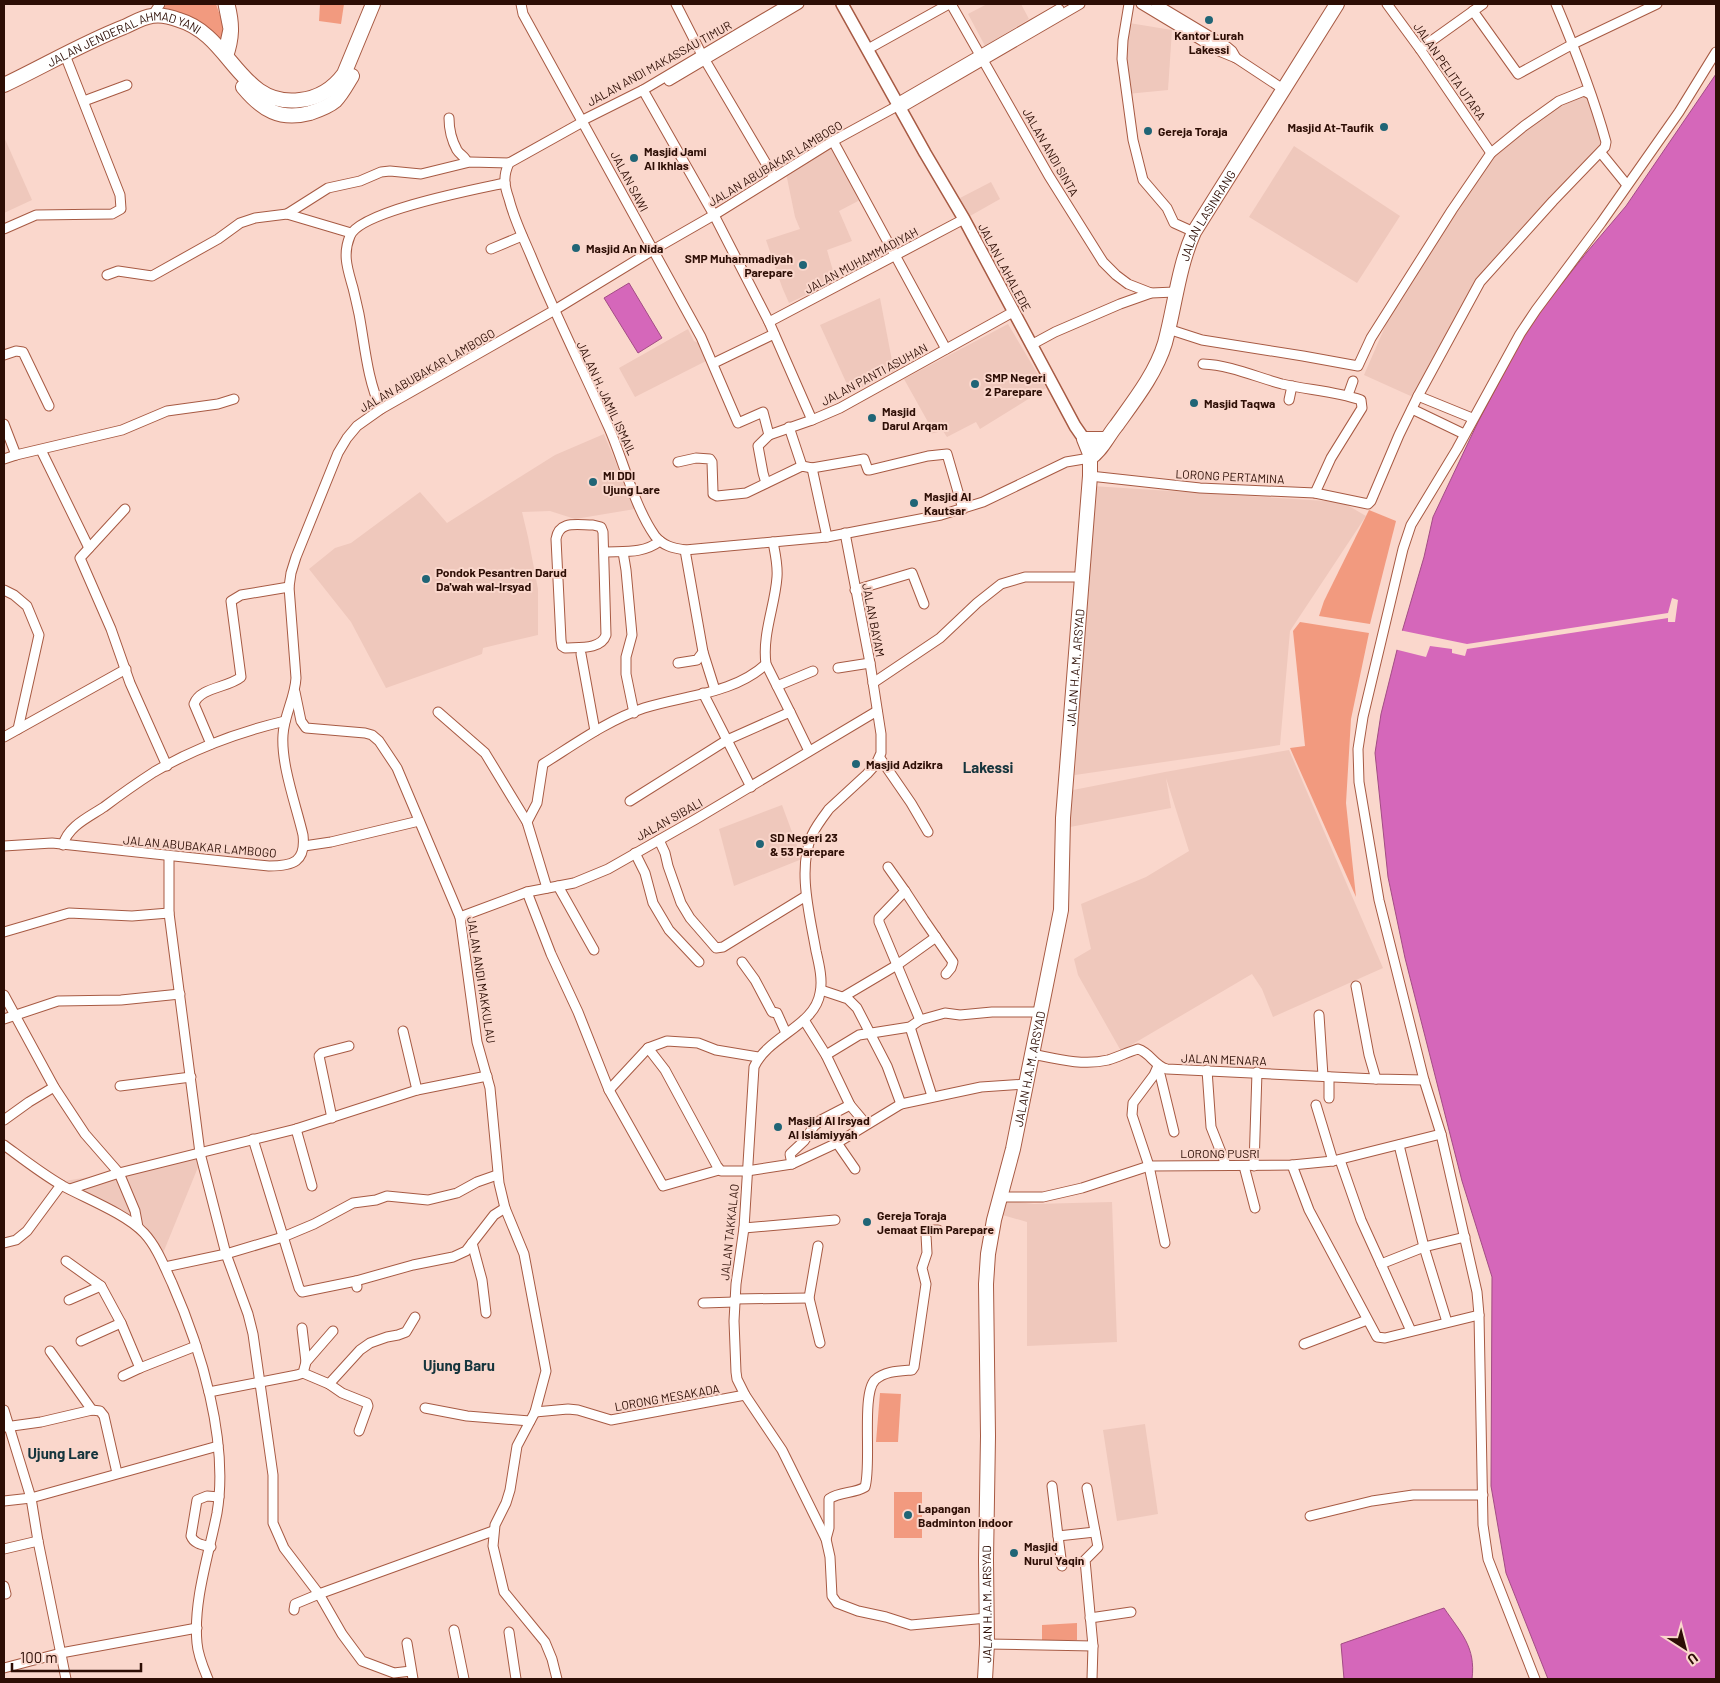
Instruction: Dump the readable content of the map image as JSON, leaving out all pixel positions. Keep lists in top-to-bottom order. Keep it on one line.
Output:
{"streets":{"highway":["JALAN JENDERAL AHMAD YANI","JALAN LASINRANG","JALAN H.A.M. ARSYAD"],"main road":["JALAN LAHALEDE"],"street":["JALAN ANDI MAKASSAU TIMUR","JALAN PELITA UTARA","JALAN ANDI SINTA","JALAN ABUBAKAR LAMBOGO","JALAN SAWI","JALAN MUHAMMADIYAH","JALAN PANTI ASUHAN","JALAN H. JAMIL ISMAIL","LORONG PERTAMINA","JALAN BAYAM","JALAN SIBALI","JALAN ANDI MAKKULAU","JALAN MENARA","LORONG PUSRI","JALAN TAKKALAO","LORONG MESAKADA"]},"crossings":[["JALAN ANDI MAKASSAU TIMUR","JALAN SAWI"],["JALAN ANDI MAKASSAU TIMUR","JALAN PANTI ASUHAN"],["JALAN ANDI SINTA","JALAN ABUBAKAR LAMBOGO"],["JALAN ABUBAKAR LAMBOGO","JALAN SAWI"],["JALAN ABUBAKAR LAMBOGO","JALAN LAHALEDE"],["JALAN ABUBAKAR LAMBOGO","JALAN PANTI ASUHAN"],["JALAN ABUBAKAR LAMBOGO","JALAN H. JAMIL ISMAIL"],["JALAN ABUBAKAR LAMBOGO","JALAN ANDI MAKKULAU"],["JALAN LASINRANG","JALAN H.A.M. ARSYAD"],["JALAN MUHAMMADIYAH","JALAN LAHALEDE"],["JALAN MUHAMMADIYAH","JALAN PANTI ASUHAN"],["JALAN LAHALEDE","JALAN PANTI ASUHAN"],["JALAN LAHALEDE","JALAN H.A.M. ARSYAD"],["LORONG PERTAMINA","JALAN H.A.M. ARSYAD"],["JALAN BAYAM","JALAN SIBALI"],["JALAN H.A.M. ARSYAD","LORONG PUSRI"],["JALAN H.A.M. ARSYAD","JALAN TAKKALAO"],["JALAN SIBALI","JALAN ANDI MAKKULAU"],["JALAN ANDI MAKKULAU","LORONG MESAKADA"],["JALAN TAKKALAO","LORONG MESAKADA"]],"districts":["Lakessi","Ujung Baru","Ujung Lare"],"places":["Kantor Lurah Lakessi","Masjid At-Taufik","Gereja Toraja","Masjid Jami Al Ikhlas","Masjid An Nida","SMP Muhammadiyah Parepare","SMP Negeri 2 Parepare","Masjid Taqwa","Masjid Darul Arqam","MI DDI Ujung Lare","Masjid Al Kautsar","Pondok Pesantren Darud Da'wah wal-Irsyad","Masjid Adzikra","SD Negeri 23 & 53 Parepare","Masjid Al Irsyad Al Islamiyyah","Gereja Toraja Jemaat Elim Parepare","Lapangan Badminton Indoor","Masjid Nurul Yaqin"],"scale_bar":"100 m","north":"bottom right"}
